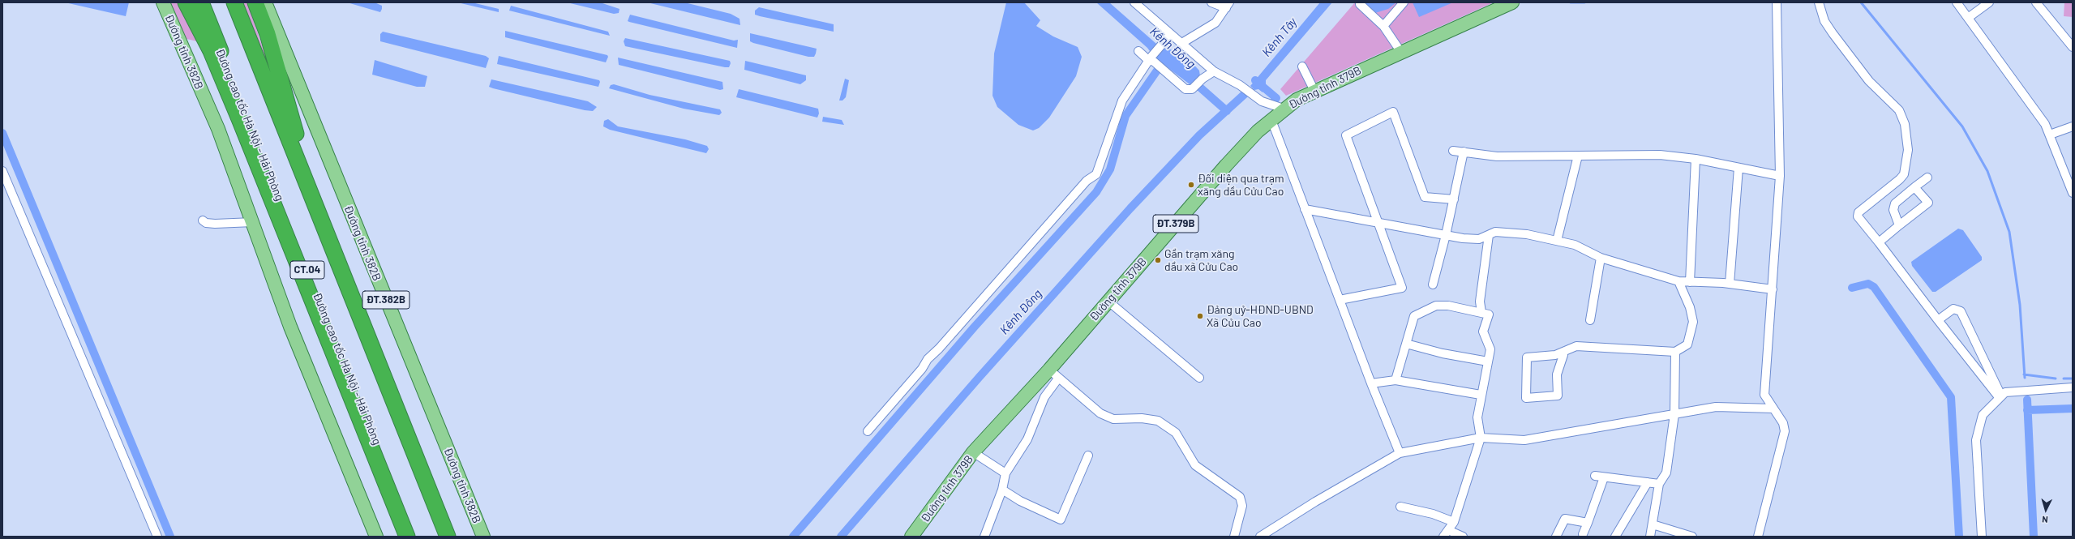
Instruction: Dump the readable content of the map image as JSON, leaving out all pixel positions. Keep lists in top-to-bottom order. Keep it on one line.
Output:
{"streets":{"highway":["Đường cao tốc Hà Nội - Hải Phòng","CT.04"],"main road":["Đường tỉnh 382B","Đường tỉnh 379B","ĐT.379B","ĐT.382B"]},"water":["Kênh Tây","Kênh Đông"],"places":["Đối diện qua trạm xăng dầu Cửu Cao","Gần trạm xăng dầu xã Cửu Cao","Đảng uỷ-HĐND-UBND Xã Củu Cao"],"north":"bottom"}
